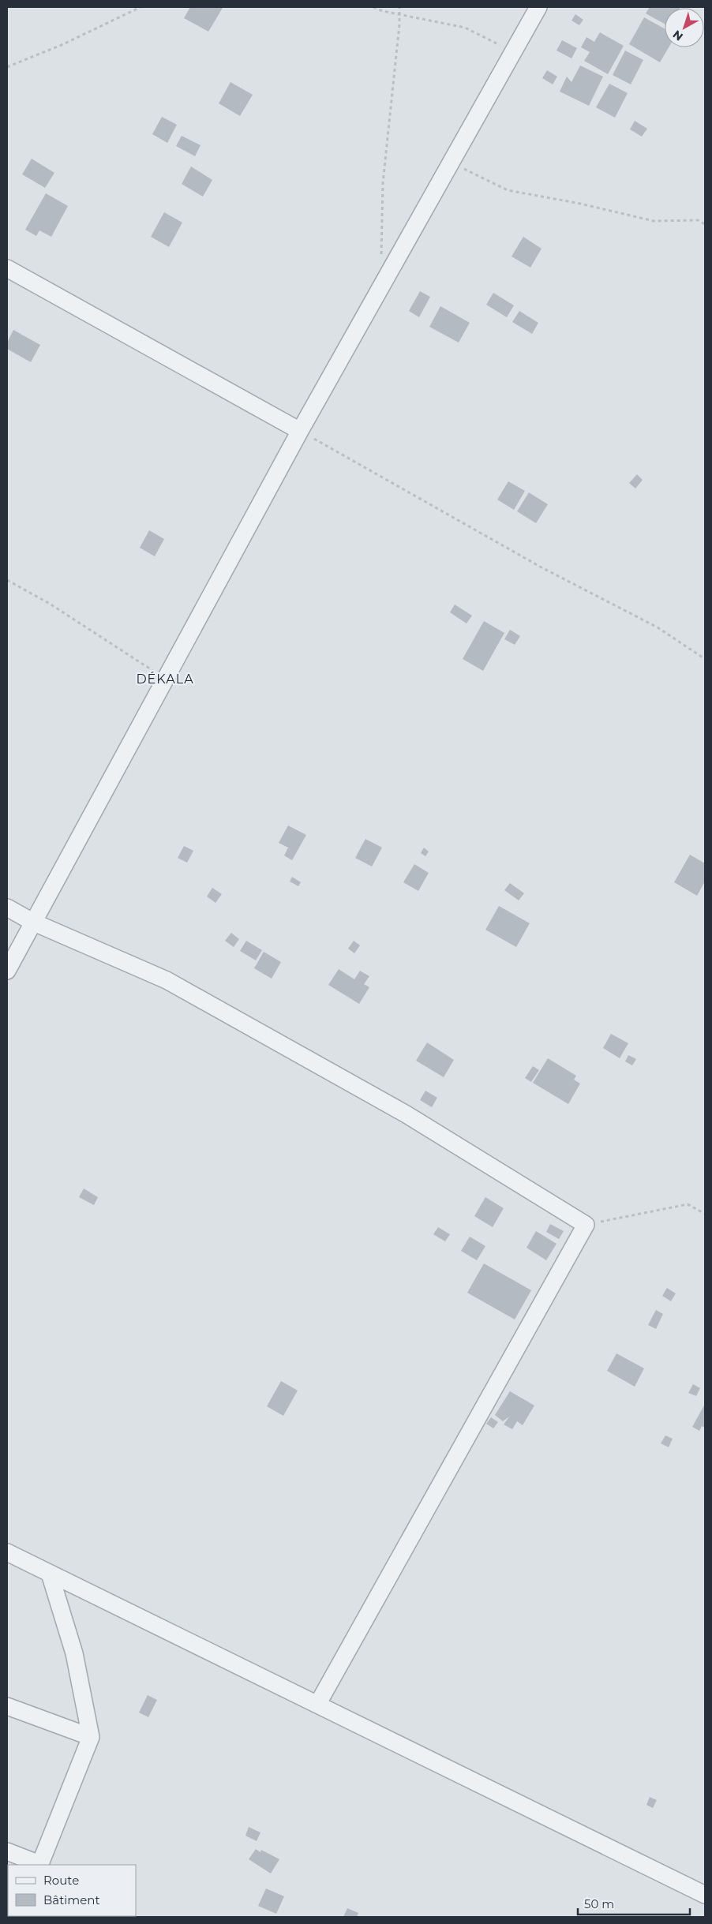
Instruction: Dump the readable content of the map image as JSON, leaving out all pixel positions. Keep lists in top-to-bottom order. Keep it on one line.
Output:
{"districts":["DÉKALA"],"legend":["Route","Bâtiment"],"scale_bar":"50 m","north":"bottom left"}
